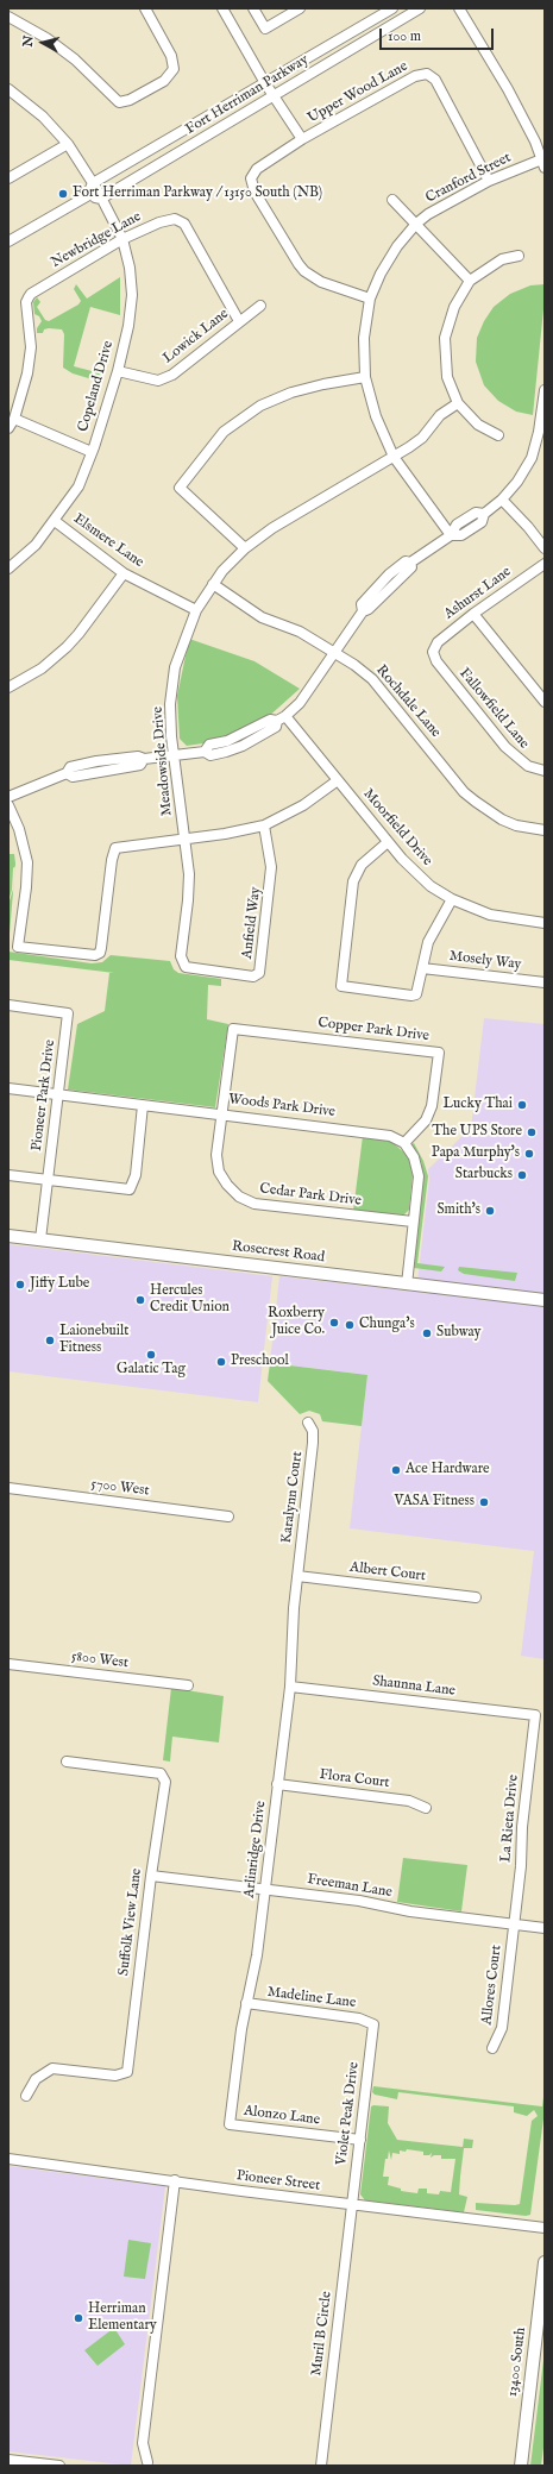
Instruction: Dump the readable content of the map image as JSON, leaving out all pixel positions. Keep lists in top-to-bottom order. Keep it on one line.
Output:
{"streets":{"main road":["Rosecrest Road","13400 South"],"street":["Upper Wood Lane","Fort Herriman Parkway","Cranford Street","Newbridge Lane","Lowick Lane","Copeland Drive","Elsmere Lane","Ashurst Lane","Rochdale Lane","Fallowfield Lane","Meadowside Drive","Moorfield Drive","Anfield Way","Mosely Way","Copper Park Drive","Pioneer Park Drive","Woods Park Drive","Cedar Park Drive","5700 West","Karalynn Court","Albert Court","5800 West","Shaunna Lane","Flora Court","La Rieta Drive","Arlinridge Drive","Freeman Lane","Suffolk View Lane","Allores Court","Madeline Lane","Violet Peak Drive","Alonzo Lane","Pioneer Street","Muril B Circle"]},"crossings":[["Upper Wood Lane","Cranford Street"],["Fort Herriman Parkway","Copeland Drive"],["Cranford Street","Meadowside Drive"],["Newbridge Lane","Lowick Lane"],["Newbridge Lane","Copeland Drive"],["Lowick Lane","Copeland Drive"],["Copeland Drive","Elsmere Lane"],["Elsmere Lane","Meadowside Drive"],["Ashurst Lane","Fallowfield Lane"],["Rochdale Lane","Meadowside Drive"],["Meadowside Drive","Anfield Way"],["Copper Park Drive","Woods Park Drive"],["Copper Park Drive","Cedar Park Drive"],["Pioneer Park Drive","Woods Park Drive"],["Pioneer Park Drive","Rosecrest Road"],["Woods Park Drive","Cedar Park Drive"],["Karalynn Court","Albert Court"],["Karalynn Court","Arlinridge Drive"],["Albert Court","Arlinridge Drive"],["Shaunna Lane","La Rieta Drive"],["Shaunna Lane","Arlinridge Drive"],["Flora Court","Arlinridge Drive"],["La Rieta Drive","Freeman Lane"],["La Rieta Drive","Allores Court"],["Arlinridge Drive","Freeman Lane"],["Arlinridge Drive","Madeline Lane"],["Arlinridge Drive","Alonzo Lane"],["Freeman Lane","Suffolk View Lane"],["Freeman Lane","Allores Court"],["Madeline Lane","Violet Peak Drive"],["Violet Peak Drive","Alonzo Lane"],["Violet Peak Drive","Pioneer Street"],["Violet Peak Drive","Muril B Circle"],["Pioneer Street","Muril B Circle"]],"places":["Fort Herriman Parkway / 13150 South (NB)","Lucky Thai","The UPS Store","Papa Murphy's","Starbucks","Smith's","Jiffy Lube","Hercules Credit Union","Roxberry Juice Co.","Chunga's","Subway","Laionebuilt Fitness","Galatic Tag","Preschool","Ace Hardware","VASA Fitness","Herriman Elementary"],"scale_bar":"100 m","north":"left"}
